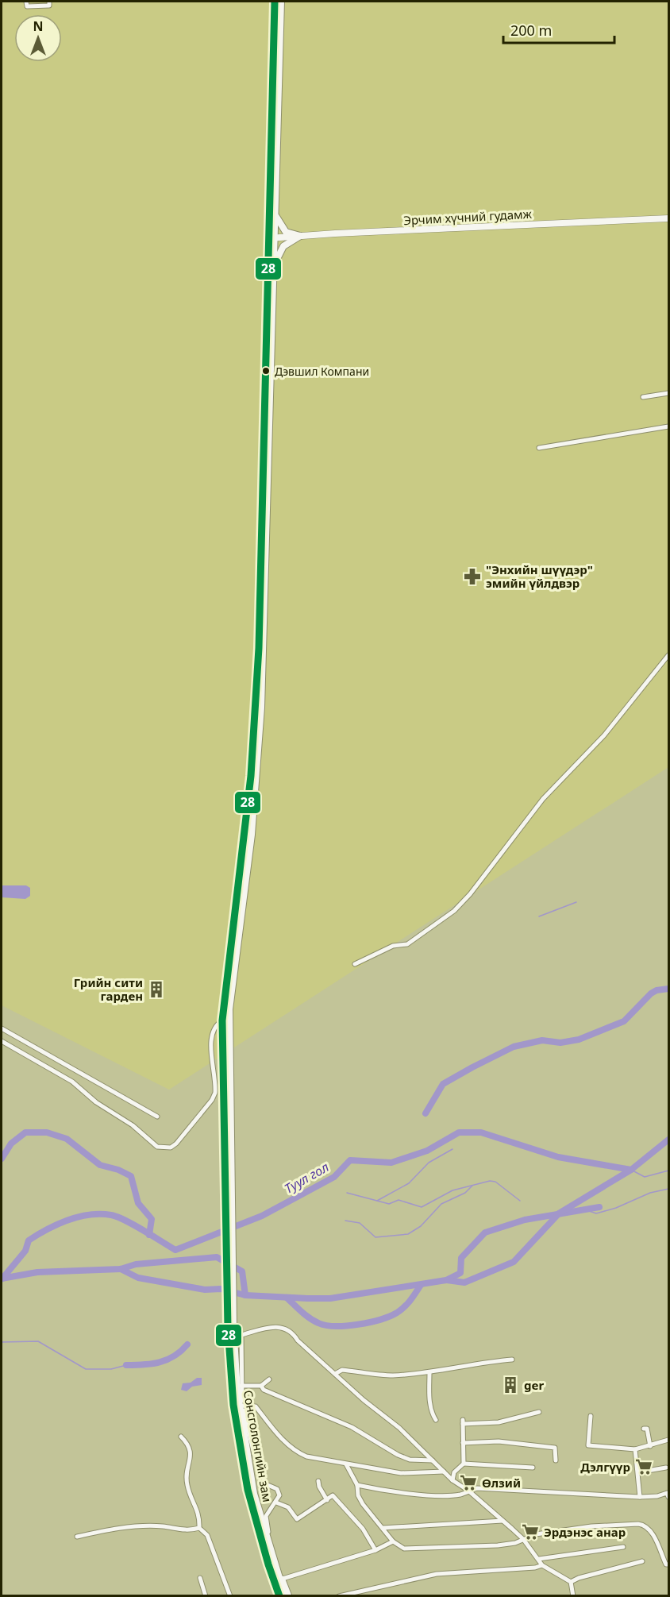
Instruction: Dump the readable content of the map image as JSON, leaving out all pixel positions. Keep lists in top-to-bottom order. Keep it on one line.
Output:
{"streets":{"main road":["Эрчим хүчний гудамж","Сонсголонгийн зам"]},"water":["Туул гол"],"places":{"other":["Дэвшил Компани"],"pharmacy":["\"Энхийн шүүдэр\" эмийн үйлдвэр"],"building":["Грийн сити гарден","ger"],"supermarket":["Дэлгүүр","Өлзий","Эрдэнэс анар"]},"lines":["transit line 28"],"scale_bar":"200 m","north":"top"}
